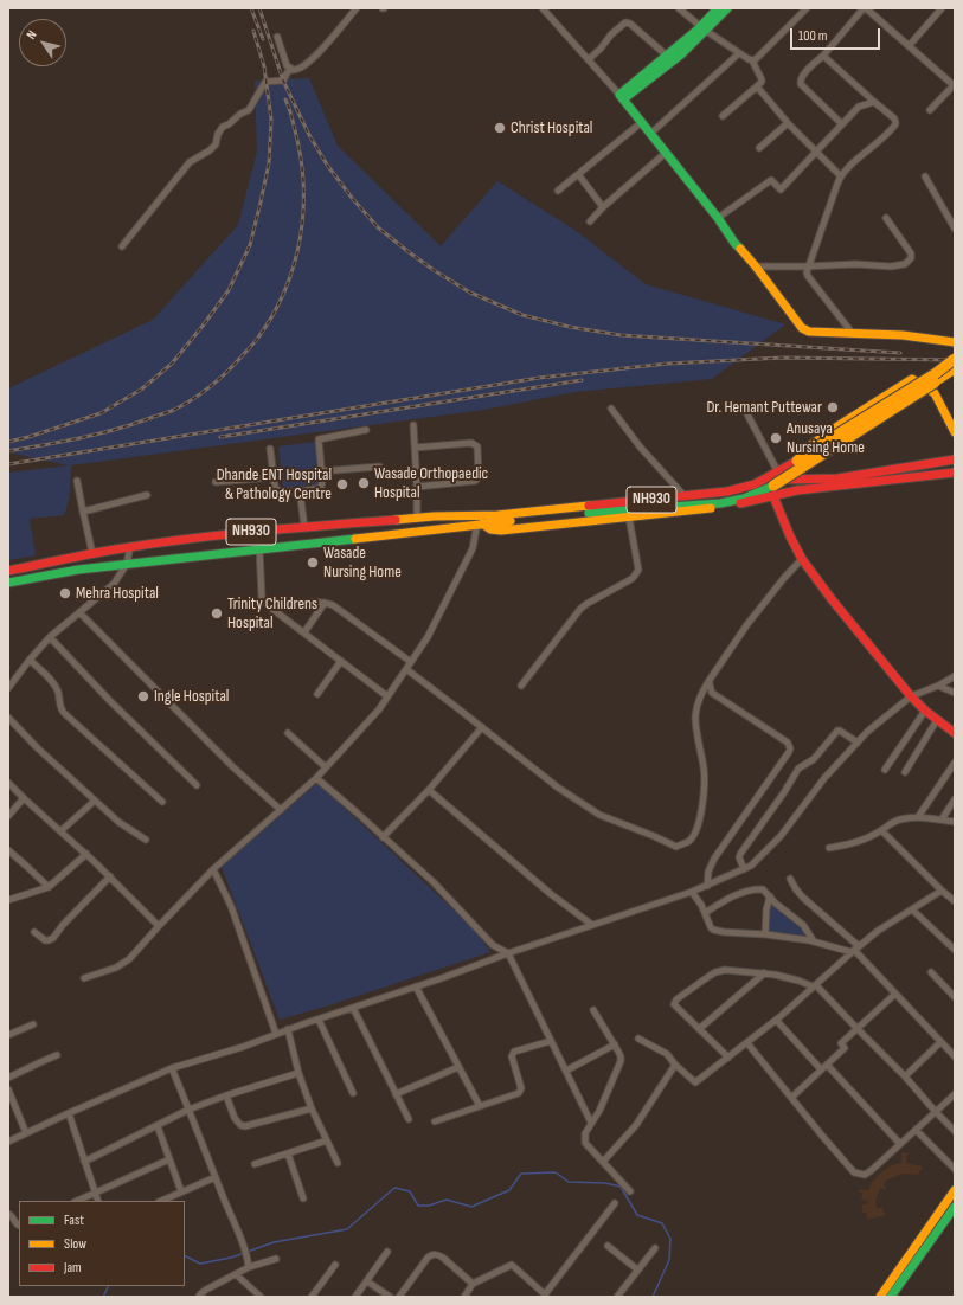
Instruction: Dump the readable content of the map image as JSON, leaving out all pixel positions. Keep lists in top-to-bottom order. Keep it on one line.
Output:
{"streets":{"main road":["NH930"]},"places":["Christ Hospital","Dr. Hemant Puttewar","Anusaya Nursing Home","Wasade Orthopaedic Hospital","Dhande ENT Hospital & Pathology Centre","Wasade Nursing Home","Mehra Hospital","Trinity Childrens Hospital","Ingle Hospital"],"legend":["Fast","Slow","Jam"],"scale_bar":"100 m","north":"top left"}
